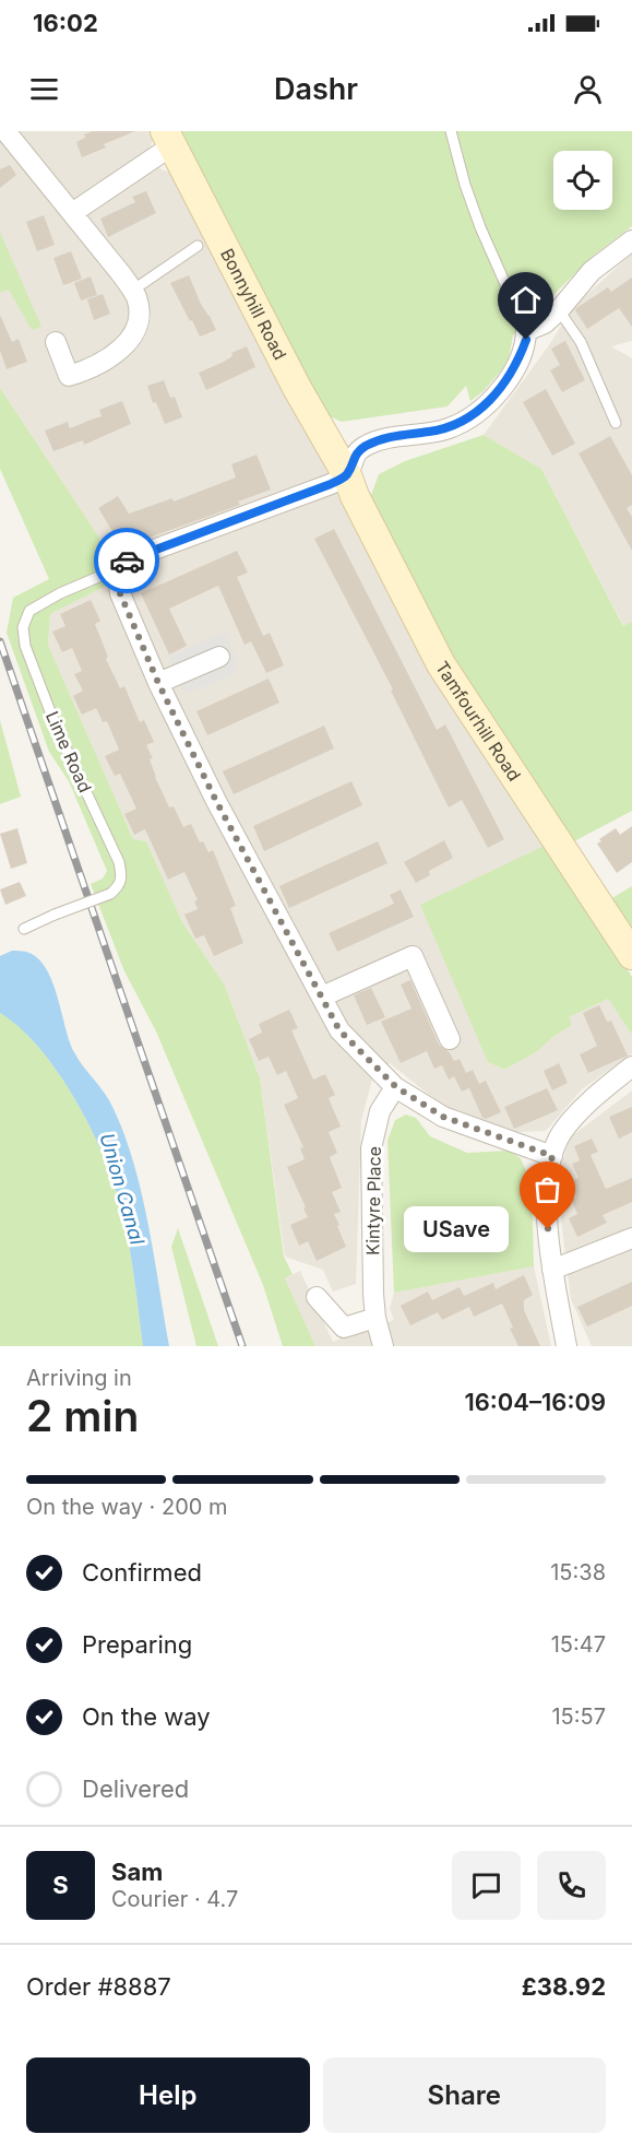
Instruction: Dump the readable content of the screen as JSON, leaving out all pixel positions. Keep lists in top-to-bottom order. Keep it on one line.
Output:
{"streets":{"main road":["Bonnyhill Road","Tamfourhill Road"],"street":["Kintyre Place"],"lane":["Lime Road"]},"crossings":[["Bonnyhill Road","Tamfourhill Road"]],"water":["Union Canal"],"places":["USave"],"page":{"status":"16:02","header":"Dashr","bubble":"USave","heading":["2 min","Arriving in","16:04–16:09"],"panel":["Sam","Courier · 4.7","Order #8887","£38.92"],"bar":"On the way · 200 m","list":[["Confirmed","15:38"],["Preparing","15:47"],["On the way","15:57"],"Delivered"],"round":"S","buttons":["Help","Share"]}}
